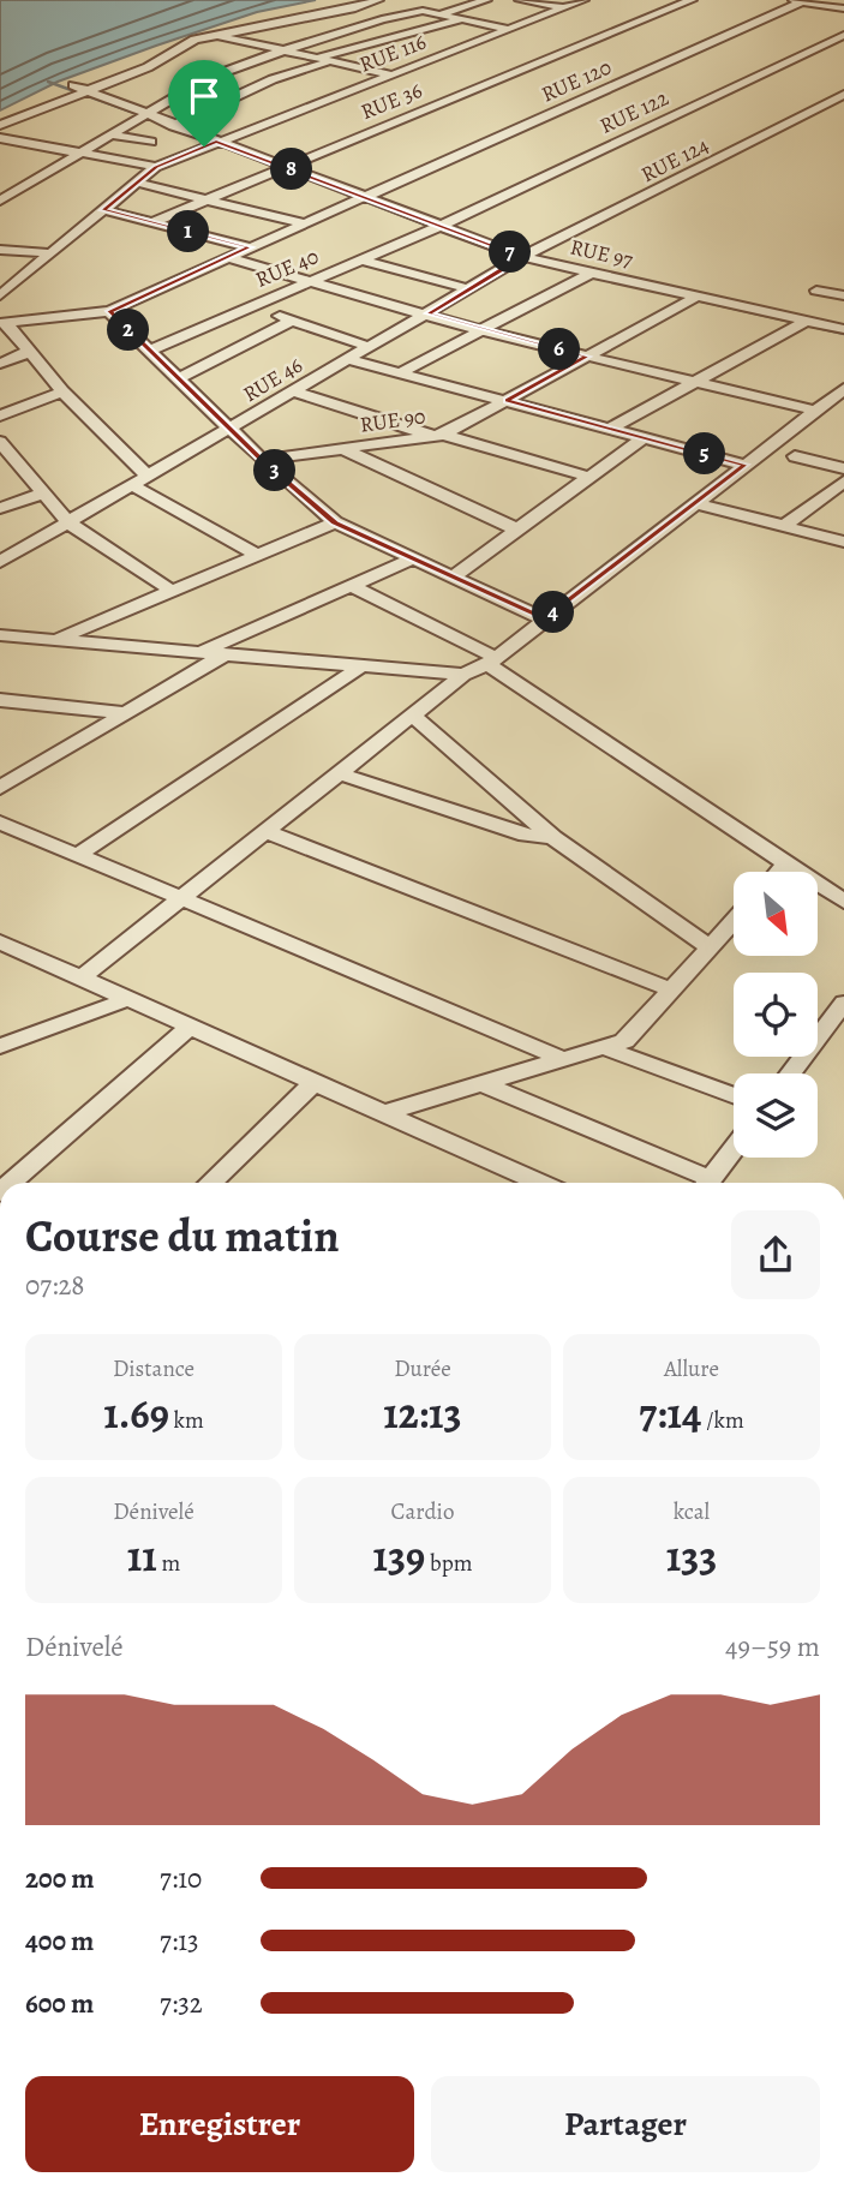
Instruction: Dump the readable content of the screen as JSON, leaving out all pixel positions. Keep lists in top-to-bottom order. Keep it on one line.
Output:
{"streets":{"street":["RUE 116","RUE 120","RUE 36","RUE 122","RUE 124","RUE 97","RUE 40","RUE 46","RUE 90"]},"crossings":[["RUE 116","RUE 97"],["RUE 120","RUE 97"],["RUE 36","RUE 97"],["RUE 122","RUE 97"],["RUE 122","RUE 40"],["RUE 124","RUE 97"],["RUE 124","RUE 46"],["RUE 97","RUE 40"],["RUE 97","RUE 46"],["RUE 97","RUE 90"]],"north":"bottom right","page":{"pins":["8","1","7","2","6","5","3","4"],"heading":["Course du matin","07:28"],"stats":[["Distance","1.69 km"],["Durée","12:13"],["Allure","7:14 /km"],["Dénivelé","11 m"],["Cardio","139 bpm"],["kcal","133"]],"chart":["Dénivelé","49–59 m"],"list":[{"name":"200 m","note":"7:10"},{"name":"400 m","note":"7:13"},{"name":"600 m","note":"7:32"}],"buttons":["Enregistrer","Partager"]}}
